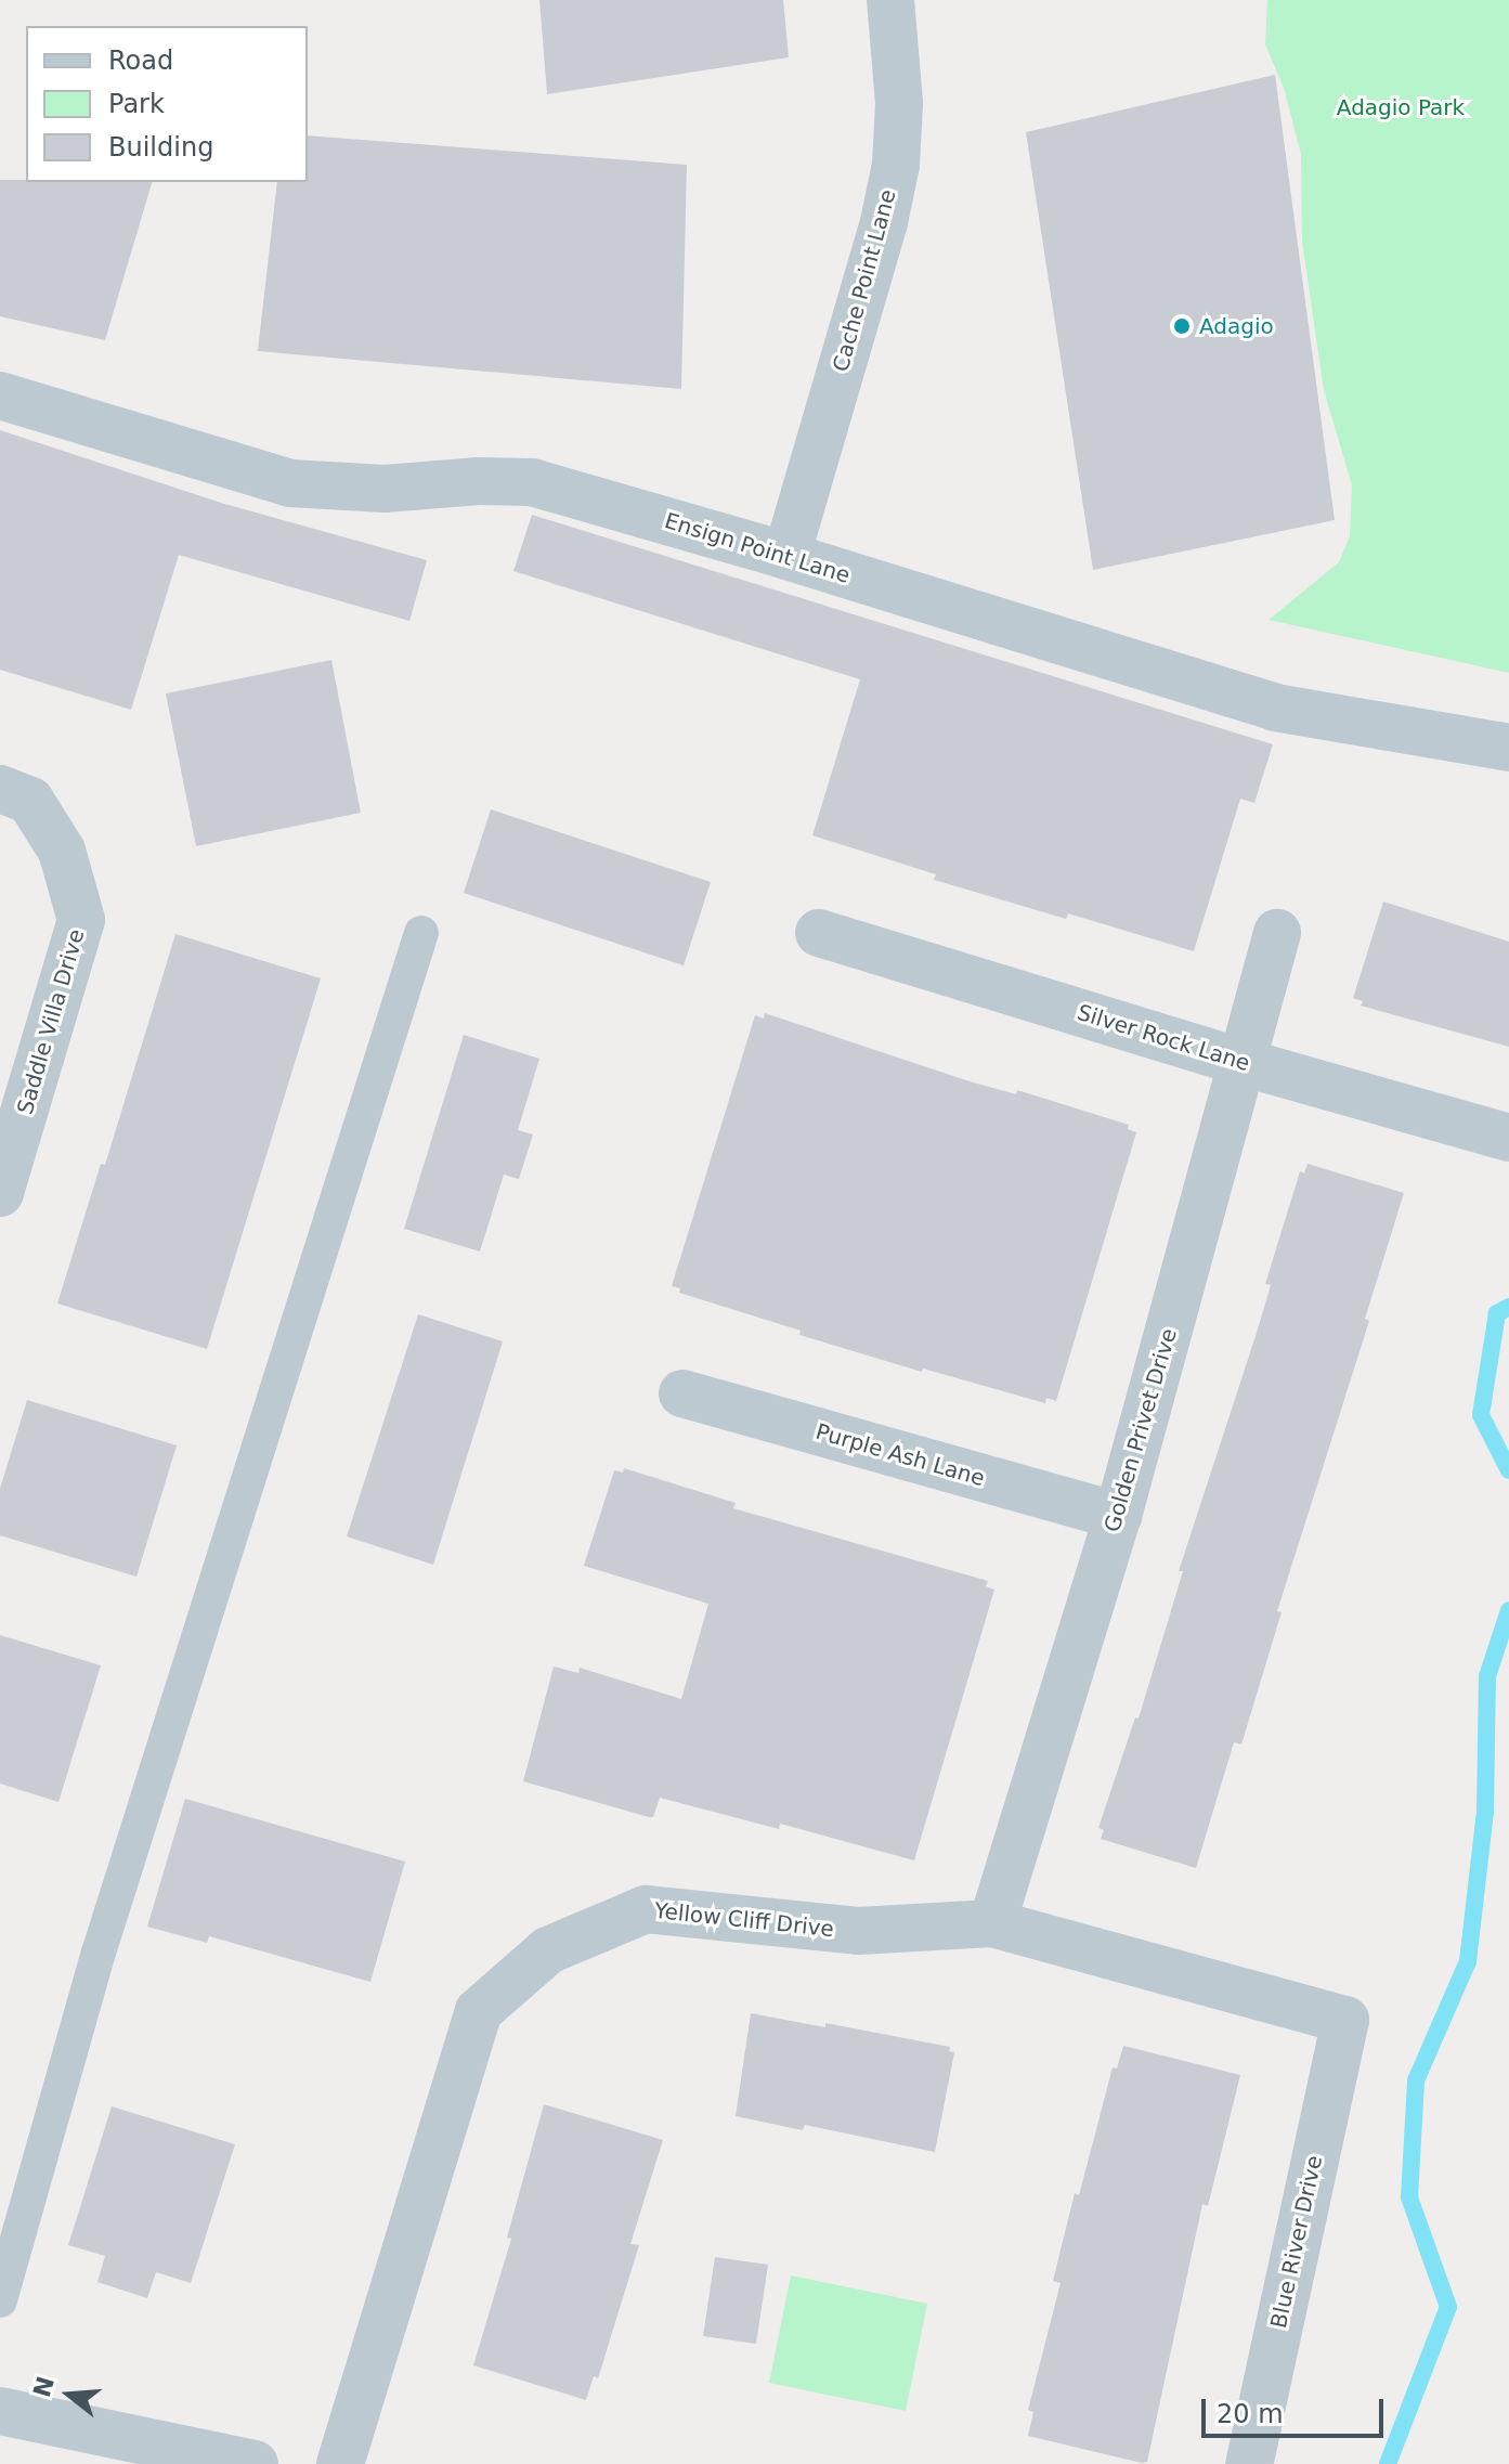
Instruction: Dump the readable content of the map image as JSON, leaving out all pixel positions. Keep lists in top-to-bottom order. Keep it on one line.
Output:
{"streets":{"street":["Cache Point Lane","Ensign Point Lane","Saddle Villa Drive","Silver Rock Lane","Golden Privet Drive","Purple Ash Lane","Yellow Cliff Drive","Blue River Drive"]},"crossings":[["Cache Point Lane","Ensign Point Lane"],["Silver Rock Lane","Golden Privet Drive"],["Golden Privet Drive","Purple Ash Lane"],["Golden Privet Drive","Yellow Cliff Drive"],["Yellow Cliff Drive","Blue River Drive"]],"parks":["Adagio Park"],"places":["Adagio"],"legend":["Road","Park","Building"],"scale_bar":"20 m","north":"left"}
